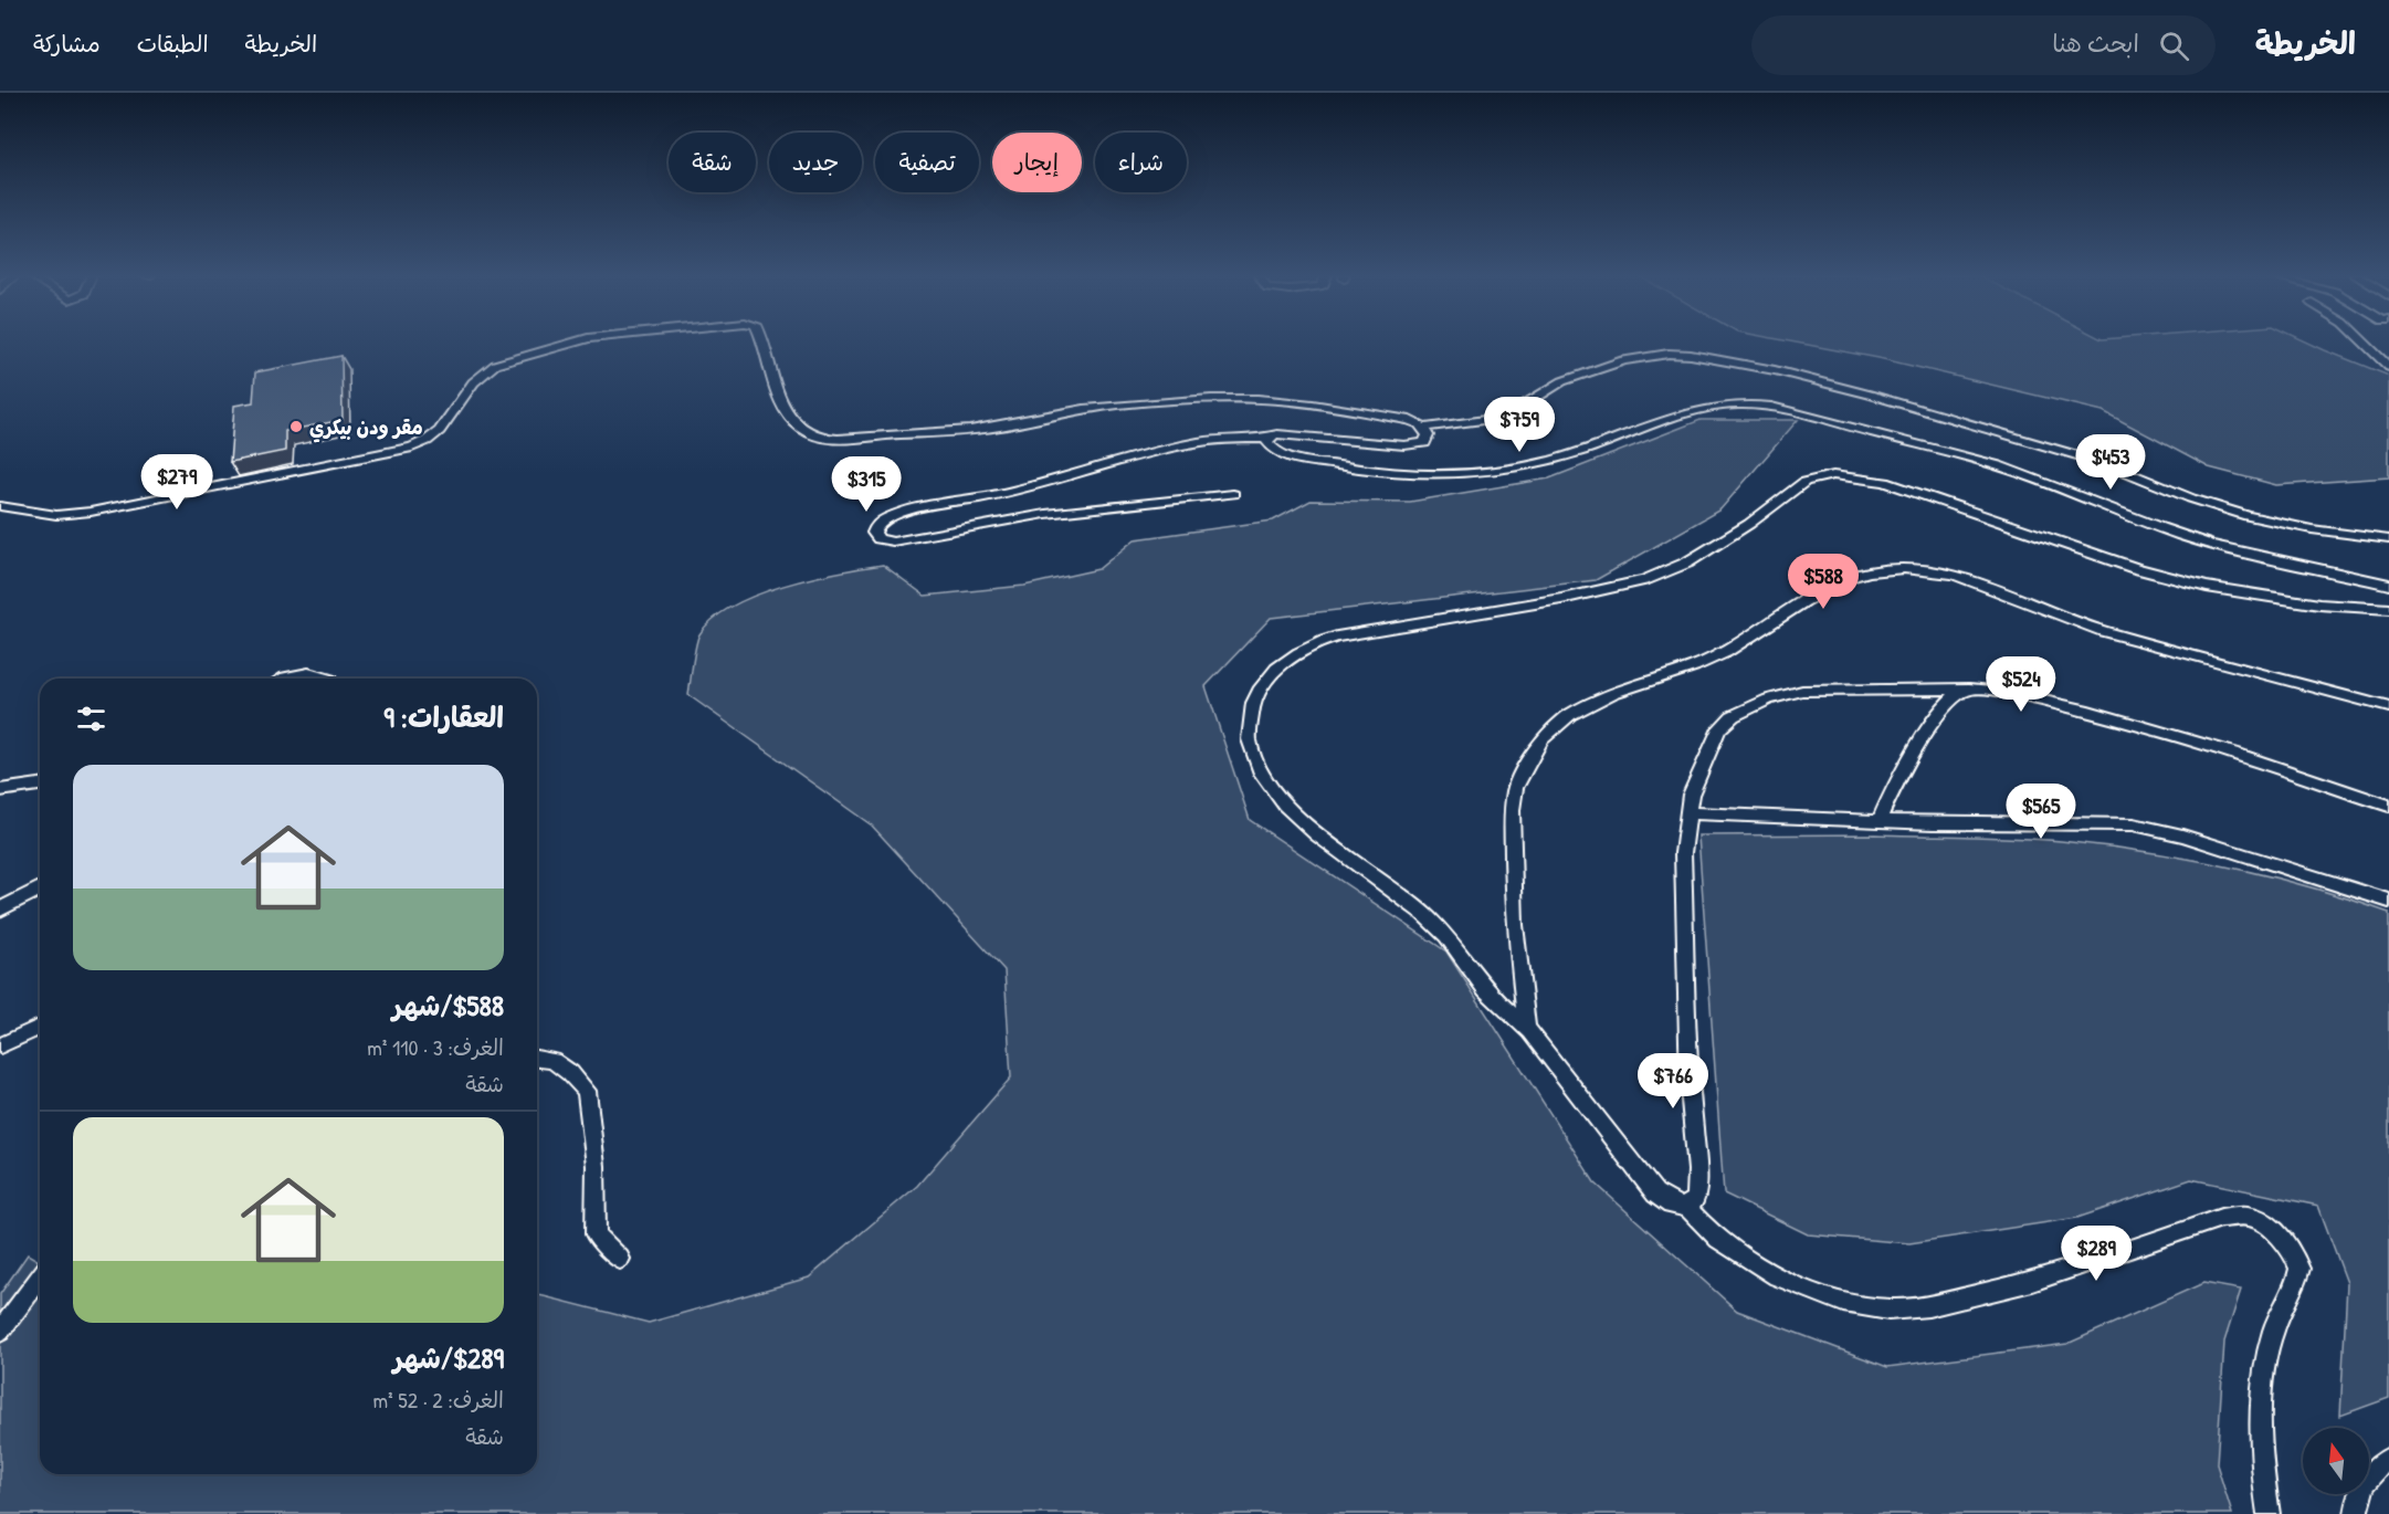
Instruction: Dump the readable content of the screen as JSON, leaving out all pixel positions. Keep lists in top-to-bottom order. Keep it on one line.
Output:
{"places":["مقر ودن بيكري"],"north":"top","page":{"header":"الخريطة","search":"ابحث هنا","nav":["الخريطة","الطبقات","مشاركة"],"chip":["شراء","إيجار","تصفية","جديد","شقة"],"price":["$759","$453","$279","$315","$588","$524","$565","$766","$289"],"heading":"العقارات: 9","list":[{"name":"$588/شهر","note":"الغرف: 3 · 110 m² · شقة"},{"name":"$289/شهر","note":"الغرف: 2 · 52 m² · شقة"}]}}
